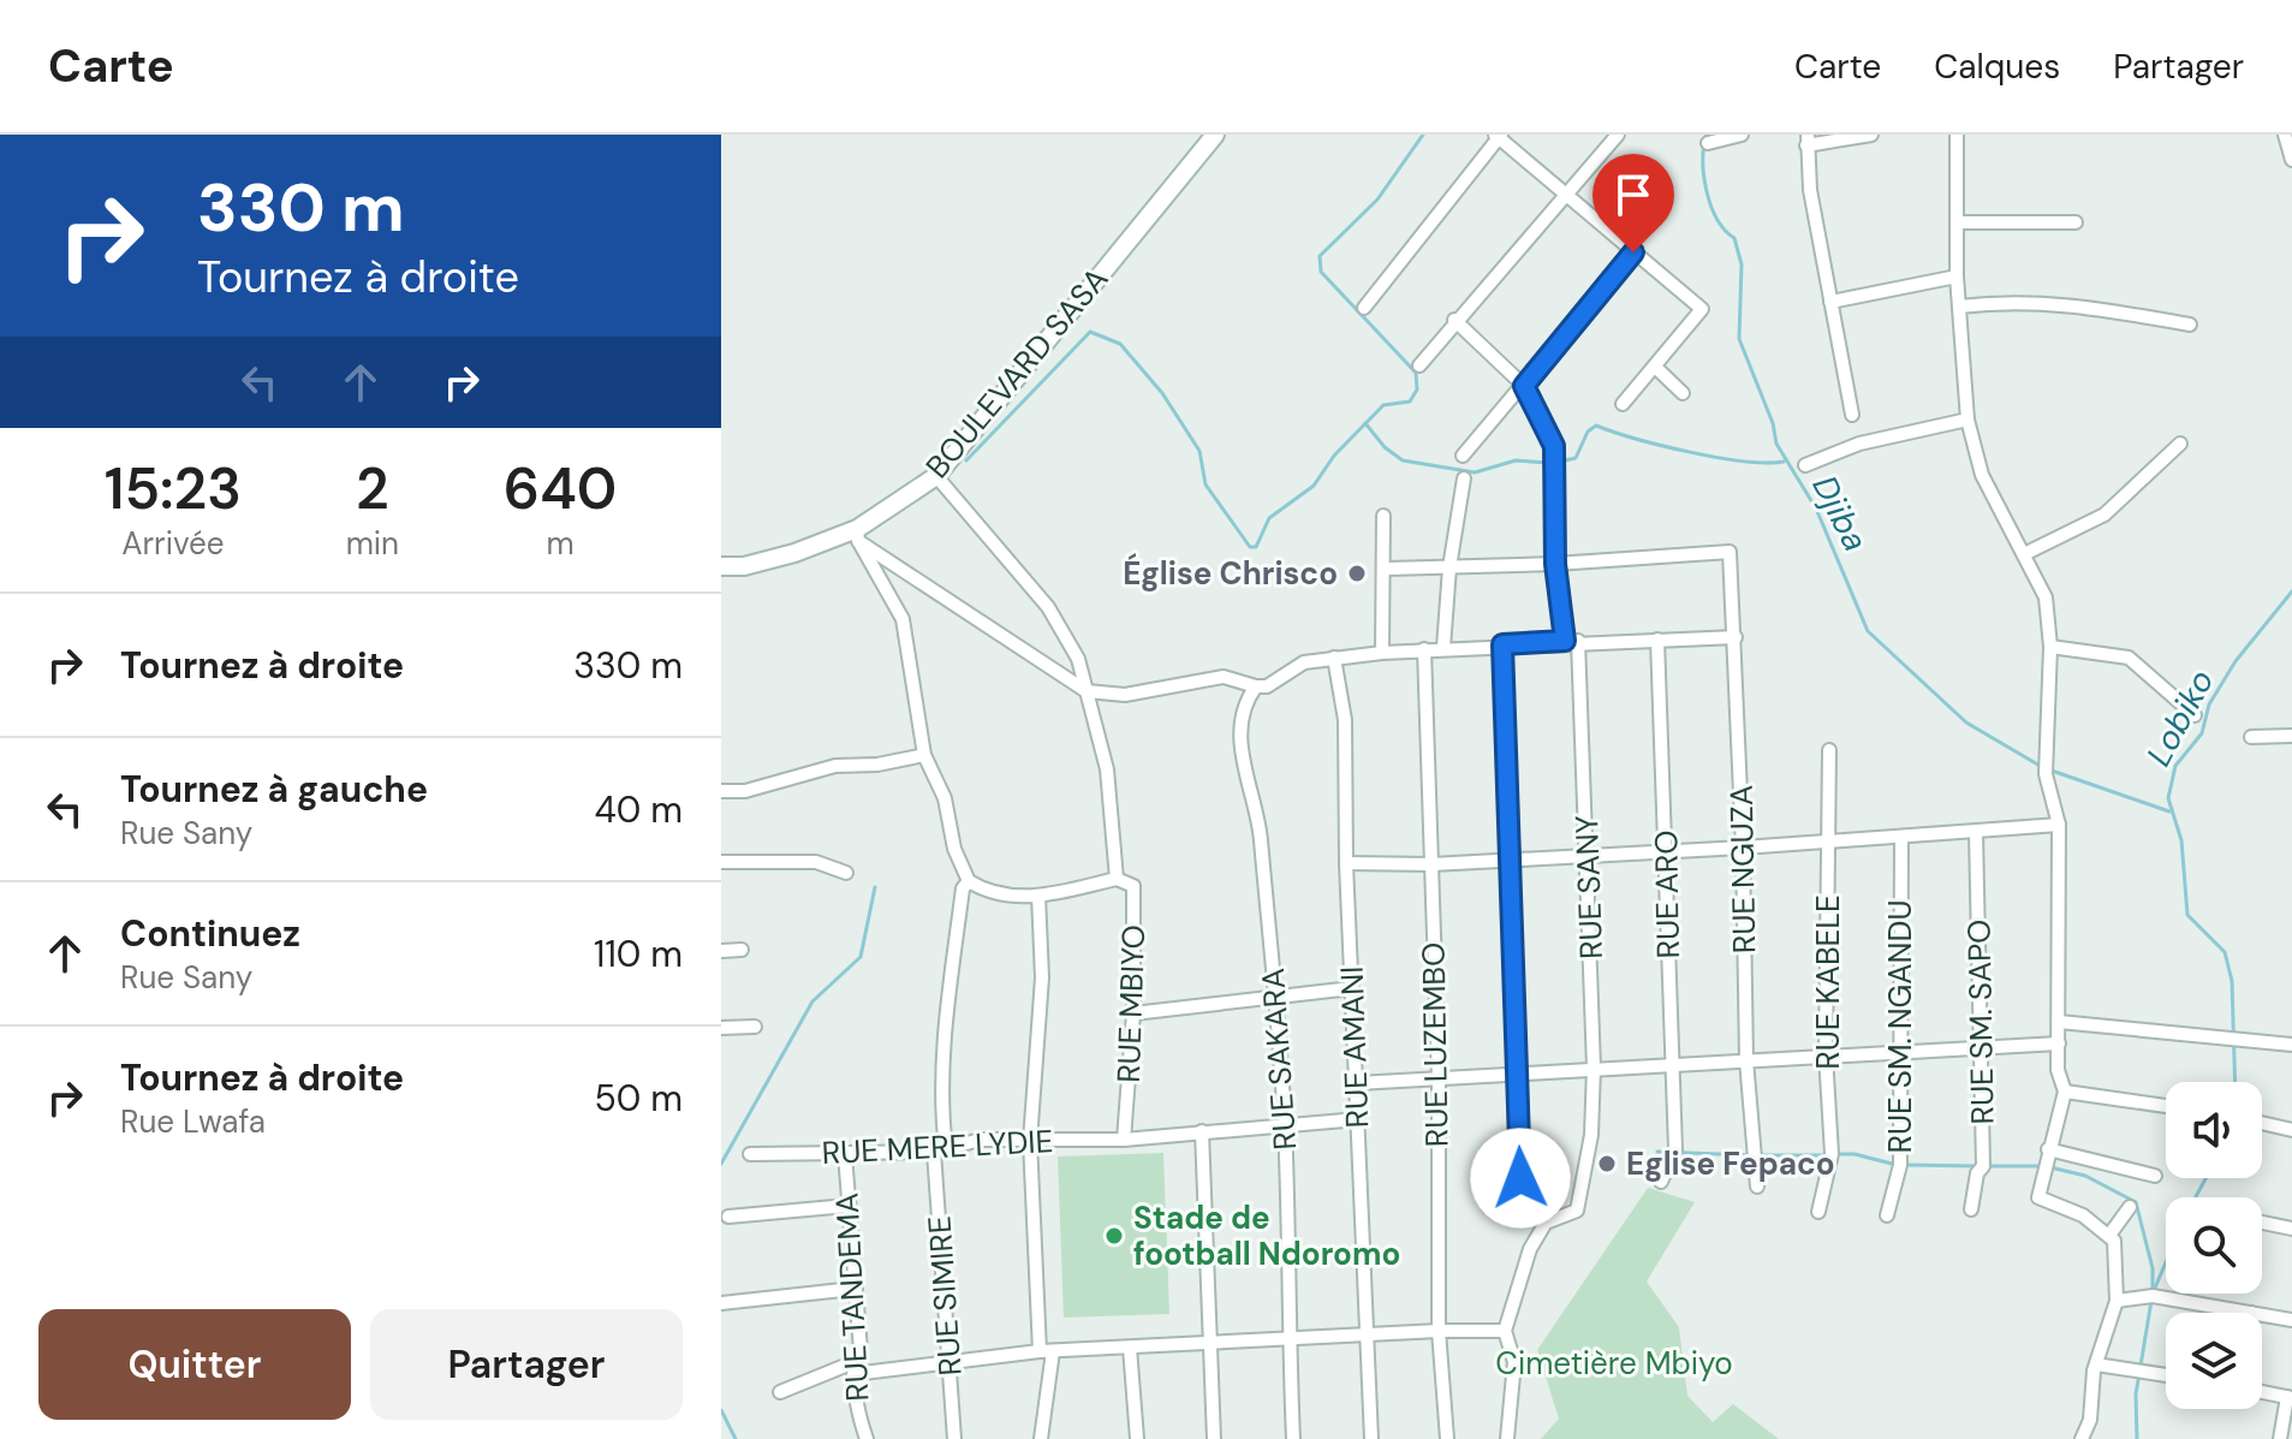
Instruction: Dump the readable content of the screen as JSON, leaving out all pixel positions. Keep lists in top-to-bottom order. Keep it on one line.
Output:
{"streets":{"street":["BOULEVARD SASA","RUE NGUZA","RUE SANY","RUE ARO","RUE KABELE","RUE MBIYO","RUE SM. SAPO","RUE SM. NGANDU","RUE LUZEMBO","RUE AMANI","RUE SAKARA","RUE MERE LYDIE","RUE SIMIRE","RUE TANDEMA"]},"crossings":[["BOULEVARD SASA","RUE MBIYO"],["RUE NGUZA","RUE SANY"],["RUE MBIYO","RUE MERE LYDIE"],["RUE MBIYO","RUE SIMIRE"],["RUE AMANI","RUE MERE LYDIE"],["RUE SAKARA","RUE MERE LYDIE"],["RUE MERE LYDIE","RUE SIMIRE"],["RUE MERE LYDIE","RUE TANDEMA"]],"water":["Djiba","Lobiko"],"parks":["Cimetière Mbiyo"],"places":["Église Chrisco","Eglise Fepaco","Stade de football Ndoromo"],"page":{"header":"Carte","nav":["Carte","Calques","Partager"],"turn":["330 m","Tournez à droite"],"eta":["15:23","Arrivée","2","min","640","m"],"list":[{"name":"Tournez à droite","value":"330 m"},{"name":"Tournez à gauche","note":"Rue Sany","value":"40 m"},{"name":"Continuez","note":"Rue Sany","value":"110 m"},{"name":"Tournez à droite","note":"Rue Lwafa","value":"50 m"}],"buttons":["Quitter","Partager"]}}
